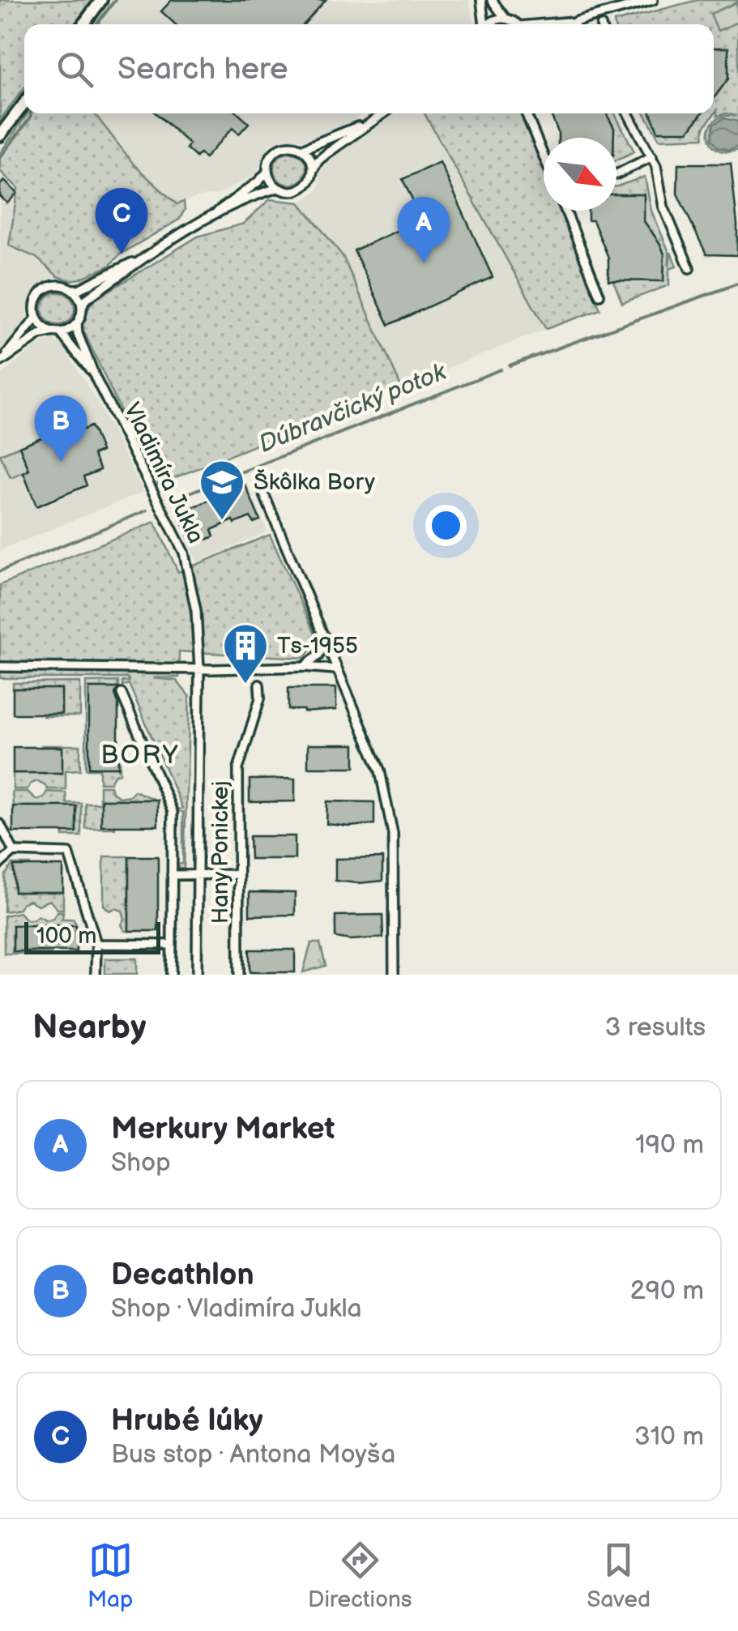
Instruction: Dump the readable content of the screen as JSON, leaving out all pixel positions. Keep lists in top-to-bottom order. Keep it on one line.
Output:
{"streets":{"street":["Vladimíra Jukla","Hany Ponickej"]},"districts":["BORY"],"water":["Dúbravčický potok"],"places":{"school or university":["Škôlka Bory"],"building":["Ts-1955"]},"scale_bar":"100 m","north":"bottom right","page":{"search":"Search here","pins":["C","A","B"],"scale":"100 m","heading":["Nearby","3 results"],"list":[{"mark":"A","name":"Merkury Market","note":"Shop","value":"190 m"},{"mark":"B","name":"Decathlon","note":"Shop · Vladimíra Jukla","value":"290 m"},{"mark":"C","name":"Hrubé lúky","note":"Bus stop · Antona Moyša","value":"310 m"}],"nav":["Map","Directions","Saved"]}}
